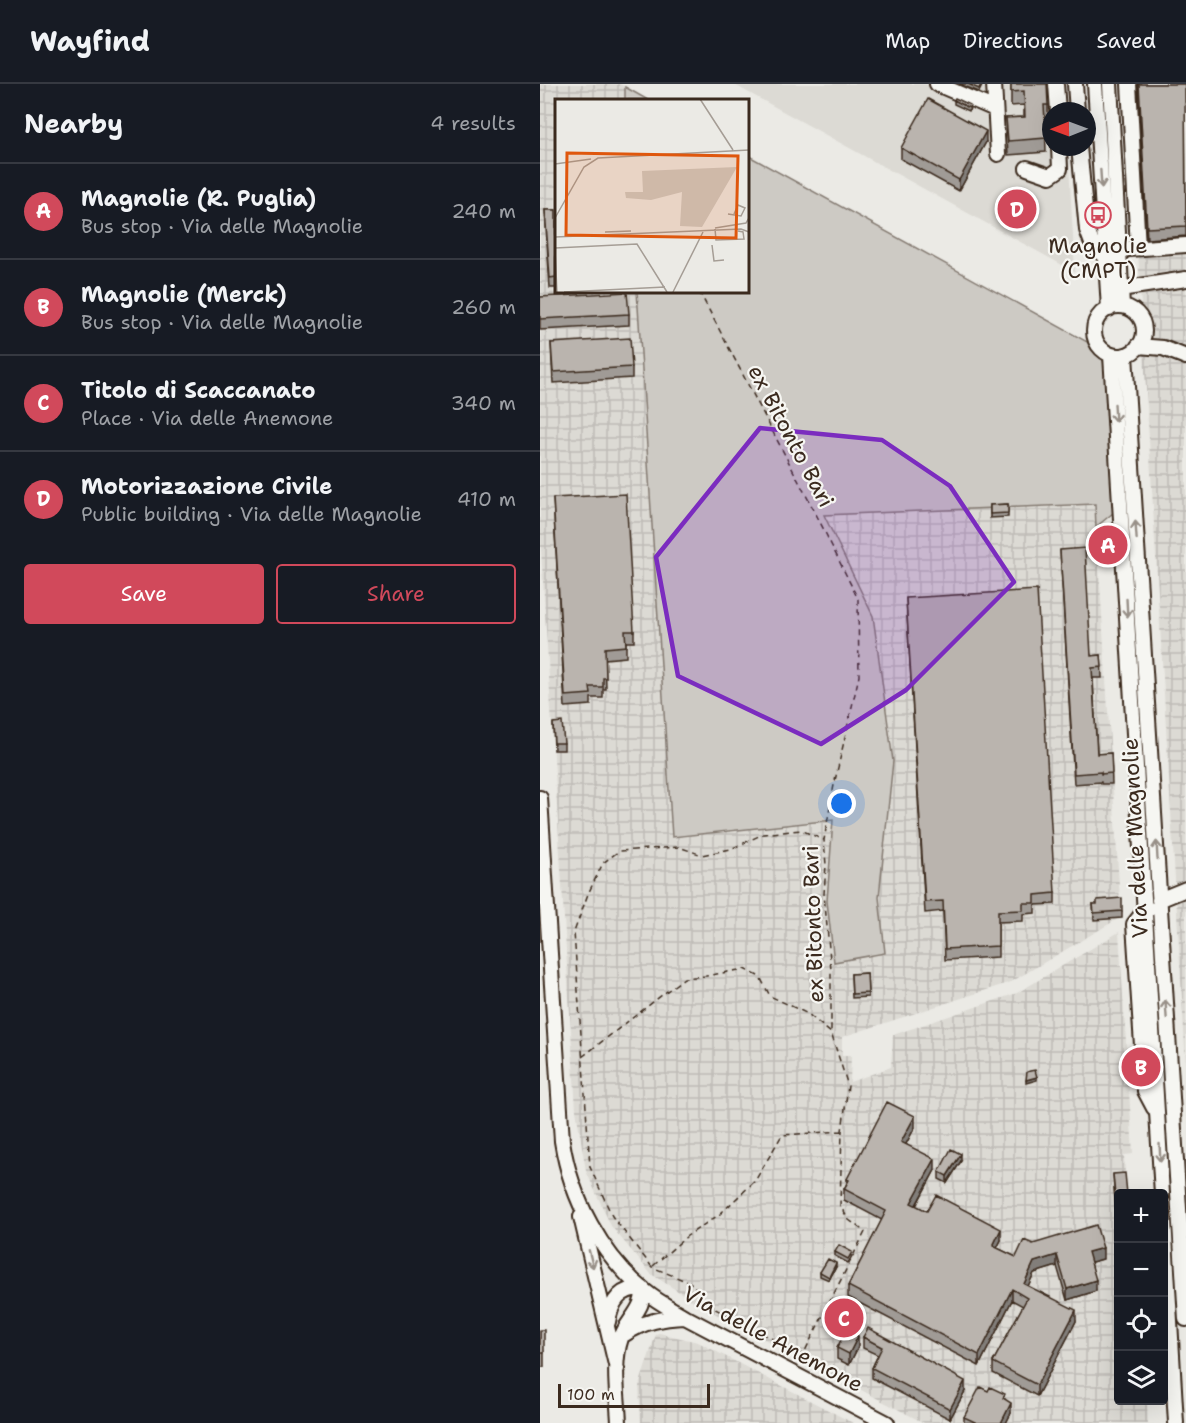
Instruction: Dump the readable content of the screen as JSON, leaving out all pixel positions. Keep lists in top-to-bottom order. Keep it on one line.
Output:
{"streets":{"street":["Via delle Magnolie","Via delle Anemone"],"path":["ex Bitonto Bari"]},"places":{"bus stop":["Magnolie (CMPT)"]},"scale_bar":"100 m","north":"left","page":{"header":"Wayfind","nav":["Map","Directions","Saved"],"heading":["Nearby","4 results"],"list":[{"mark":"A","name":"Magnolie (R. Puglia)","note":"Bus stop · Via delle Magnolie","value":"240 m"},{"mark":"B","name":"Magnolie (Merck)","note":"Bus stop · Via delle Magnolie","value":"260 m"},{"mark":"C","name":"Titolo di Scaccanato","note":"Place · Via delle Anemone","value":"340 m"},{"mark":"D","name":"Motorizzazione Civile","note":"Public building · Via delle Magnolie","value":"410 m"}],"pins":["D","A","B","C"],"buttons":["Save","Share"],"map_buttons":["+","−"],"scale":"100 m"}}
